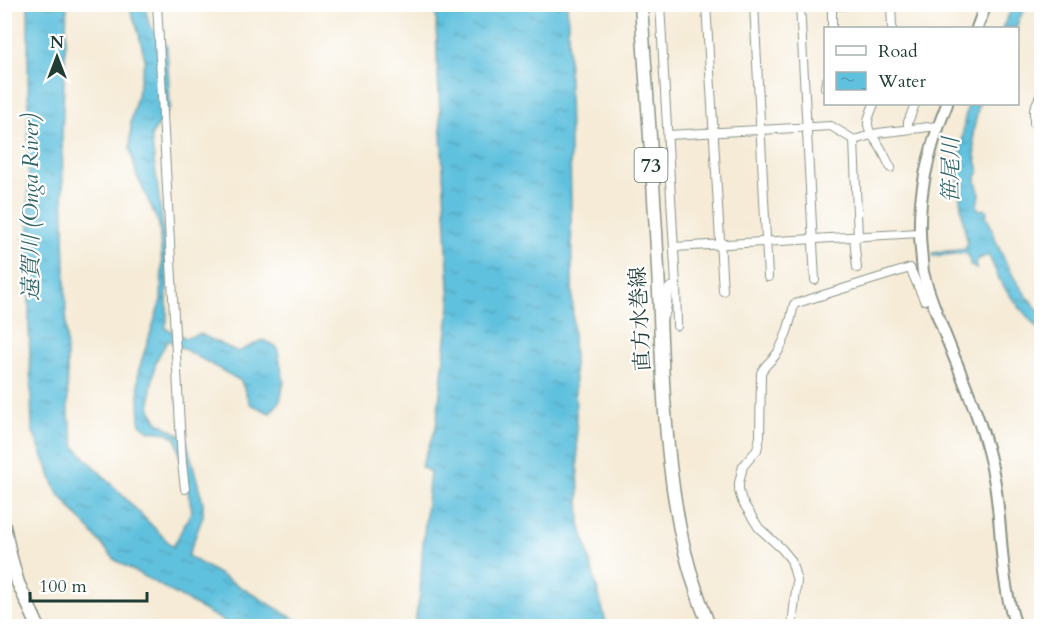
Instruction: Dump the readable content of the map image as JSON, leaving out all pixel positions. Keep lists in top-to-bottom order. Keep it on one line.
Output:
{"streets":{"main road":["73","直方水巻線"]},"water":["笹尾川","遠賀川 (Onga River)"],"legend":["Road","Water"],"scale_bar":"100 m","north":"top"}
